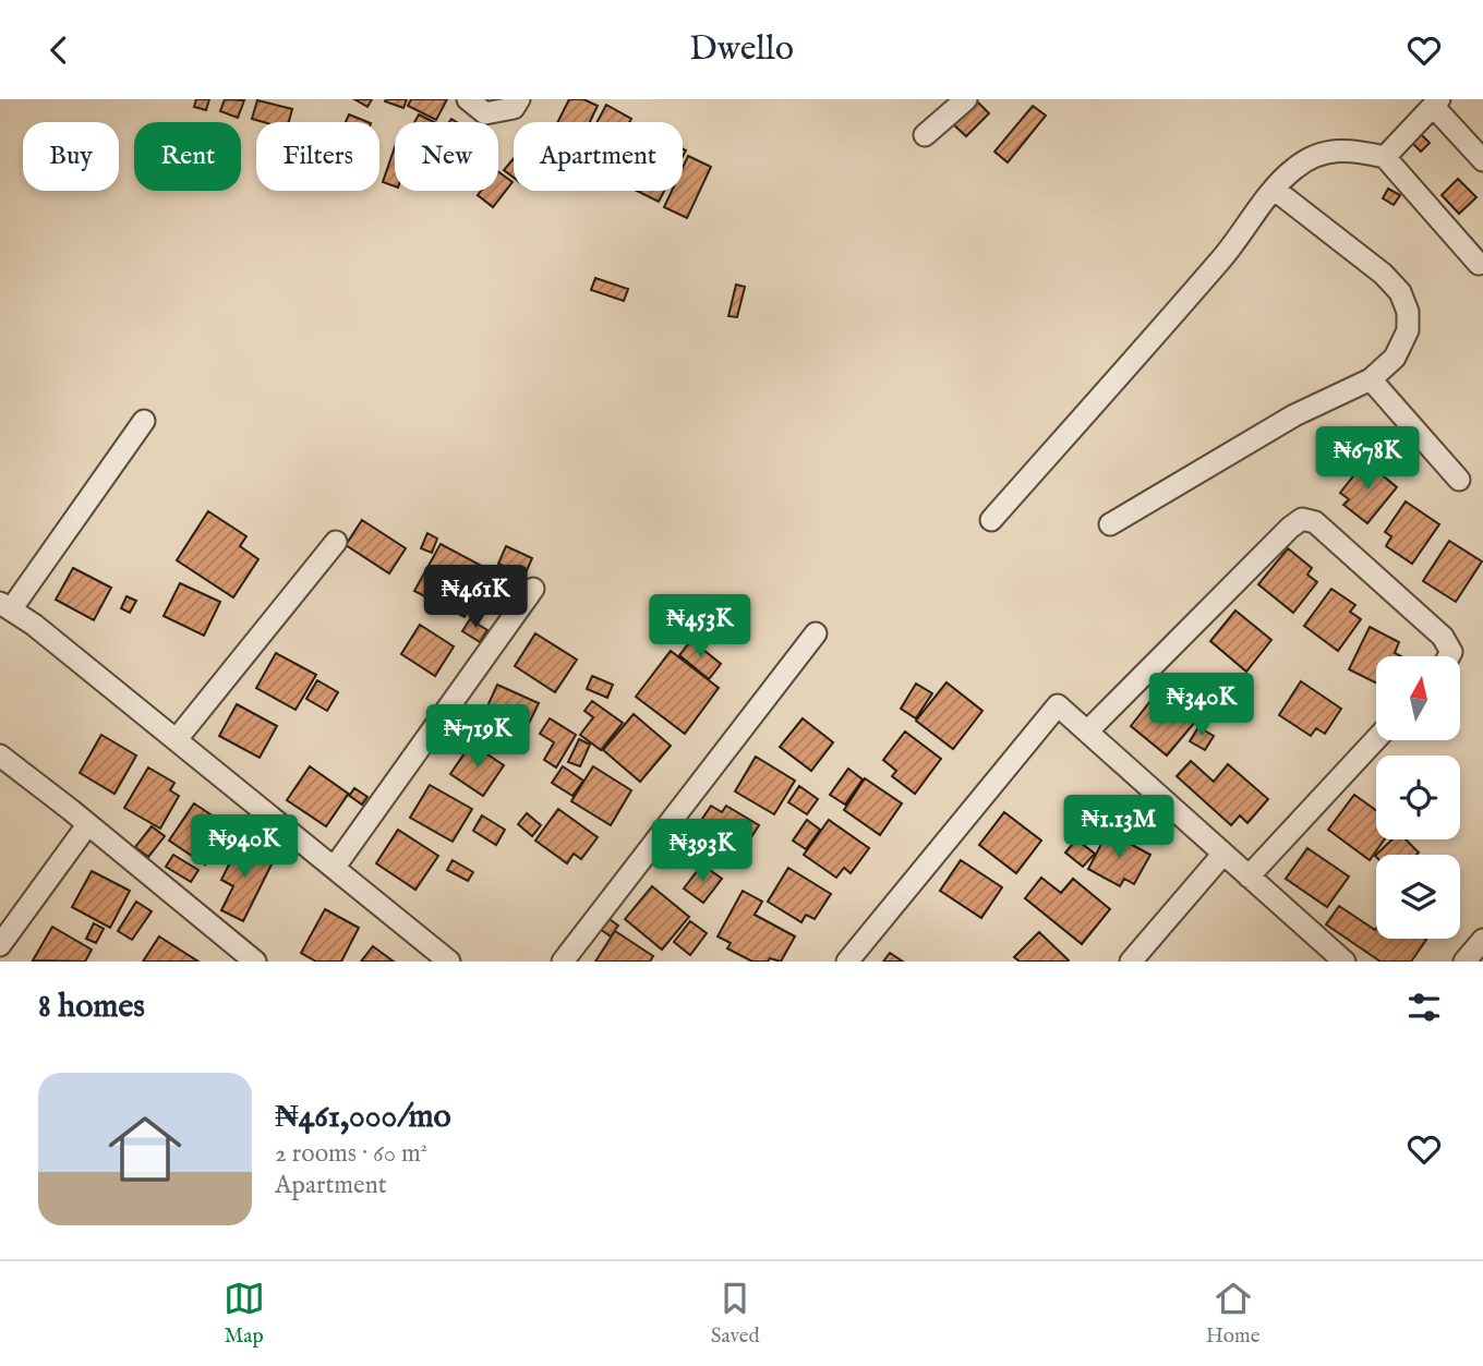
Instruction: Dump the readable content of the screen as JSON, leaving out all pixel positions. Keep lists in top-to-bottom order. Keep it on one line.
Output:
{"north":"top","page":{"header":"Dwello","chip":["Buy","Rent","Filters","New","Apartment"],"price":["₦678K","₦461K","₦453K","₦340K","₦719K","₦1.13M","₦940K","₦393K"],"heading":"8 homes","list":[{"name":"₦461,000/mo","note":"2 rooms · 60 m² · Apartment"}],"tabs":["Map","Saved","Home"]}}
